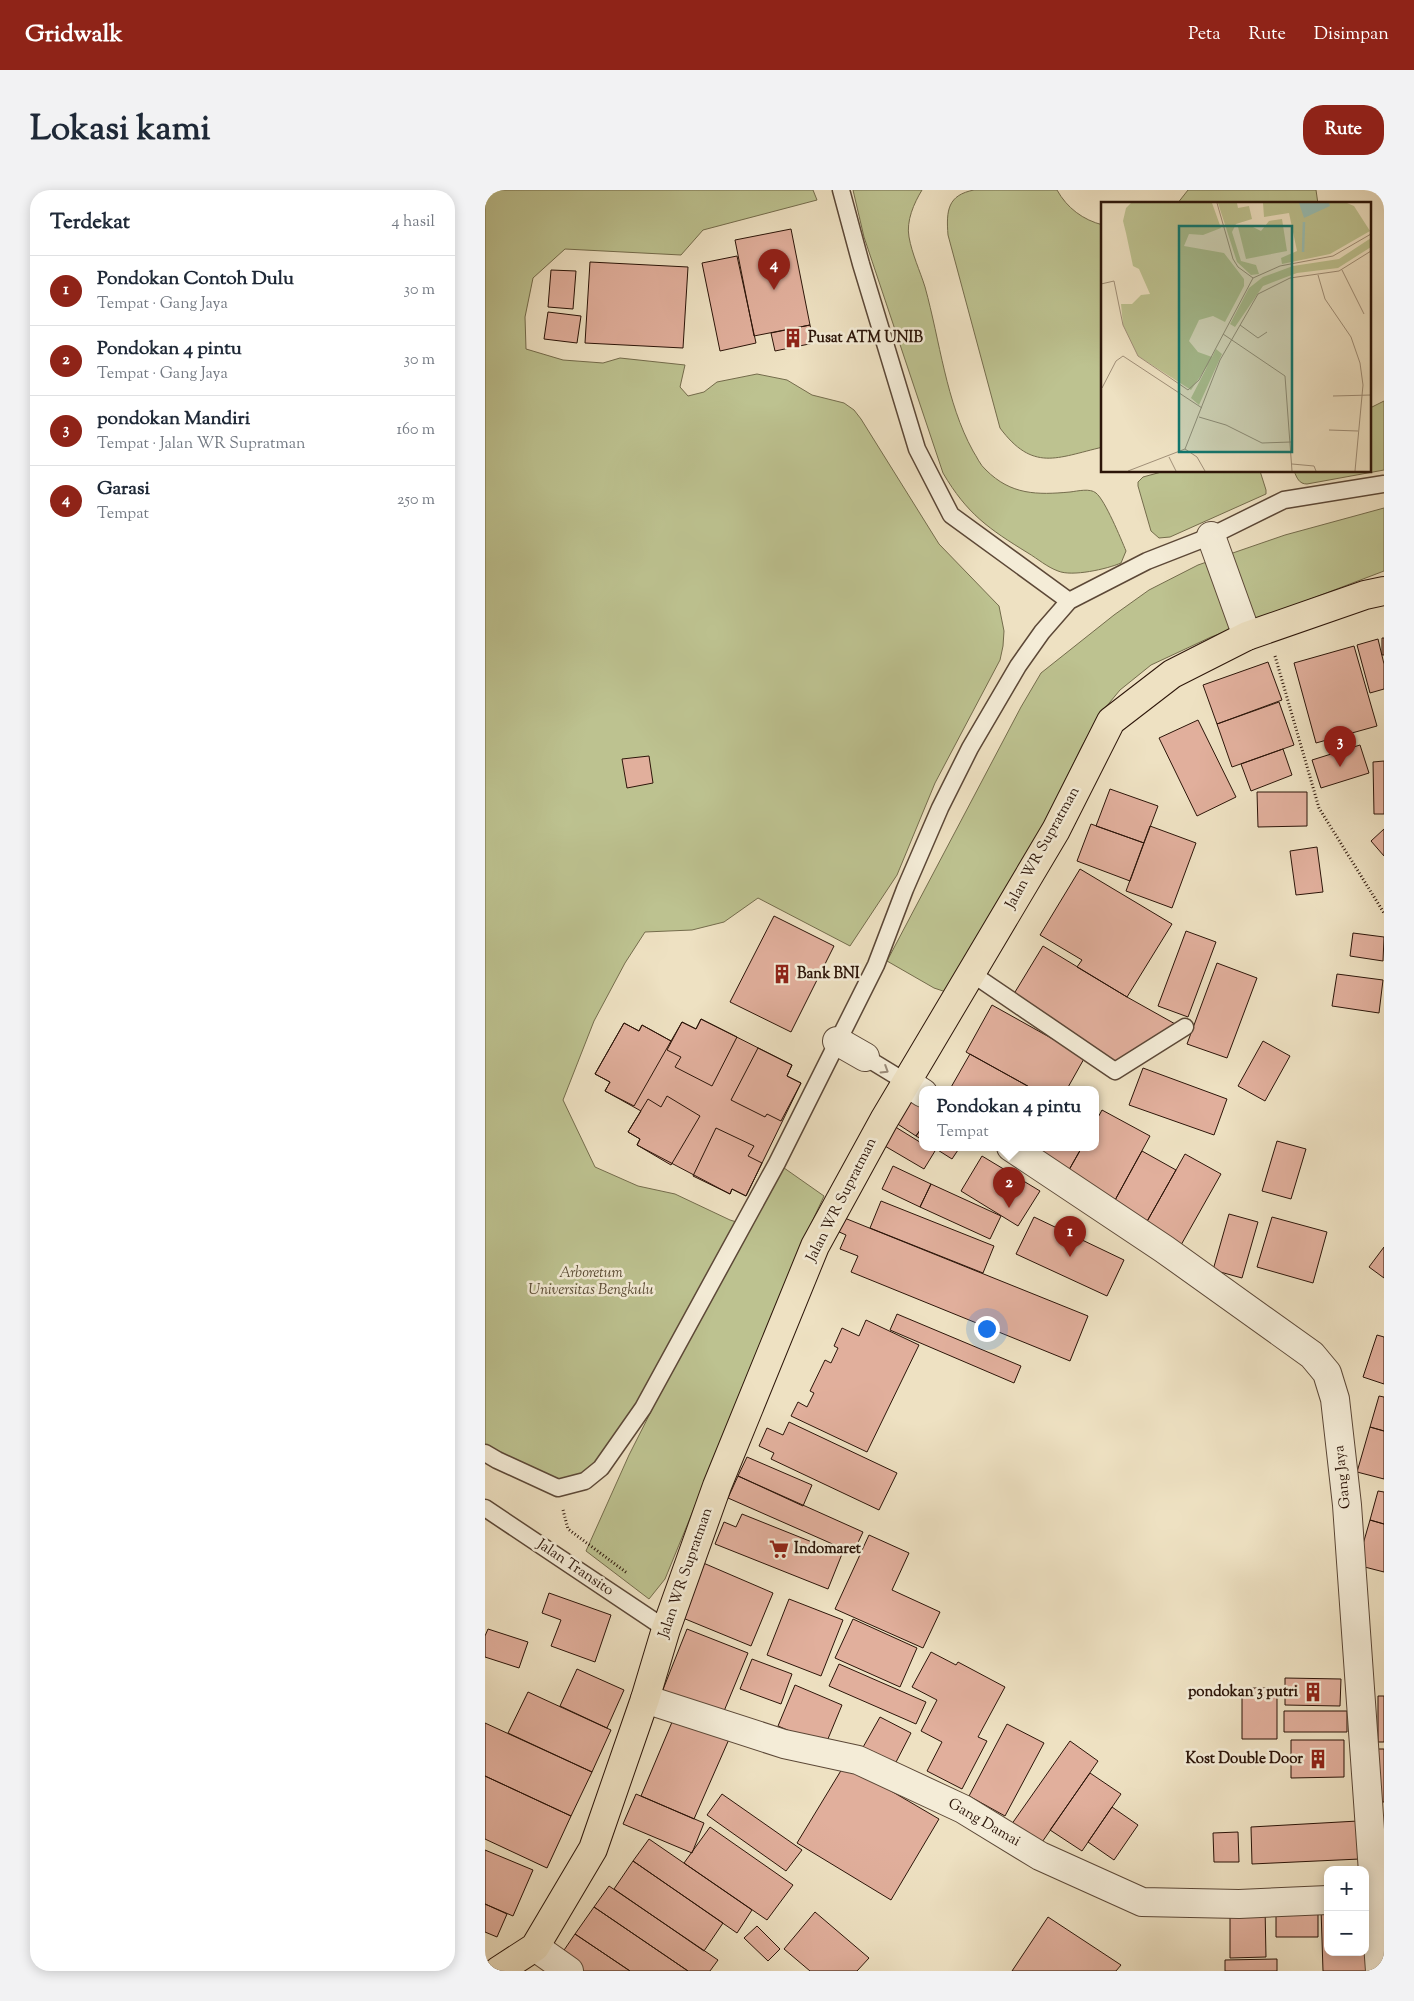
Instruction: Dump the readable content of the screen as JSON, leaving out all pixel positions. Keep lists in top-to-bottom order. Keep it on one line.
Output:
{"streets":{"highway":["Jalan WR Supratman"],"street":["Gang Jaya","Gang Damai"],"lane":["Jalan Transito"]},"crossings":[["Jalan WR Supratman","Jalan Transito"],["Jalan WR Supratman","Gang Damai"]],"parks":["Arboretum Universitas Bengkulu"],"places":{"building":["Pusat ATM UNIB","Bank BNI","pondokan 3 putri","Kost Double Door"],"supermarket":["Indomaret"]},"page":{"header":"Gridwalk","nav":["Peta","Rute","Disimpan"],"title":"Lokasi kami","buttons":"Rute","heading":["Terdekat","4 hasil"],"pins":["4","3","2","1"],"list":[{"mark":"1","name":"Pondokan Contoh Dulu","note":"Tempat · Gang Jaya","value":"30 m"},{"mark":"2","name":"Pondokan 4 pintu","note":"Tempat · Gang Jaya","value":"30 m"},{"mark":"3","name":"pondokan Mandiri","note":"Tempat · Jalan WR Supratman","value":"160 m"},{"mark":"4","name":"Garasi","note":"Tempat","value":"250 m"}],"popup":["Pondokan 4 pintu","Tempat"],"map_buttons":["+","−"]}}
